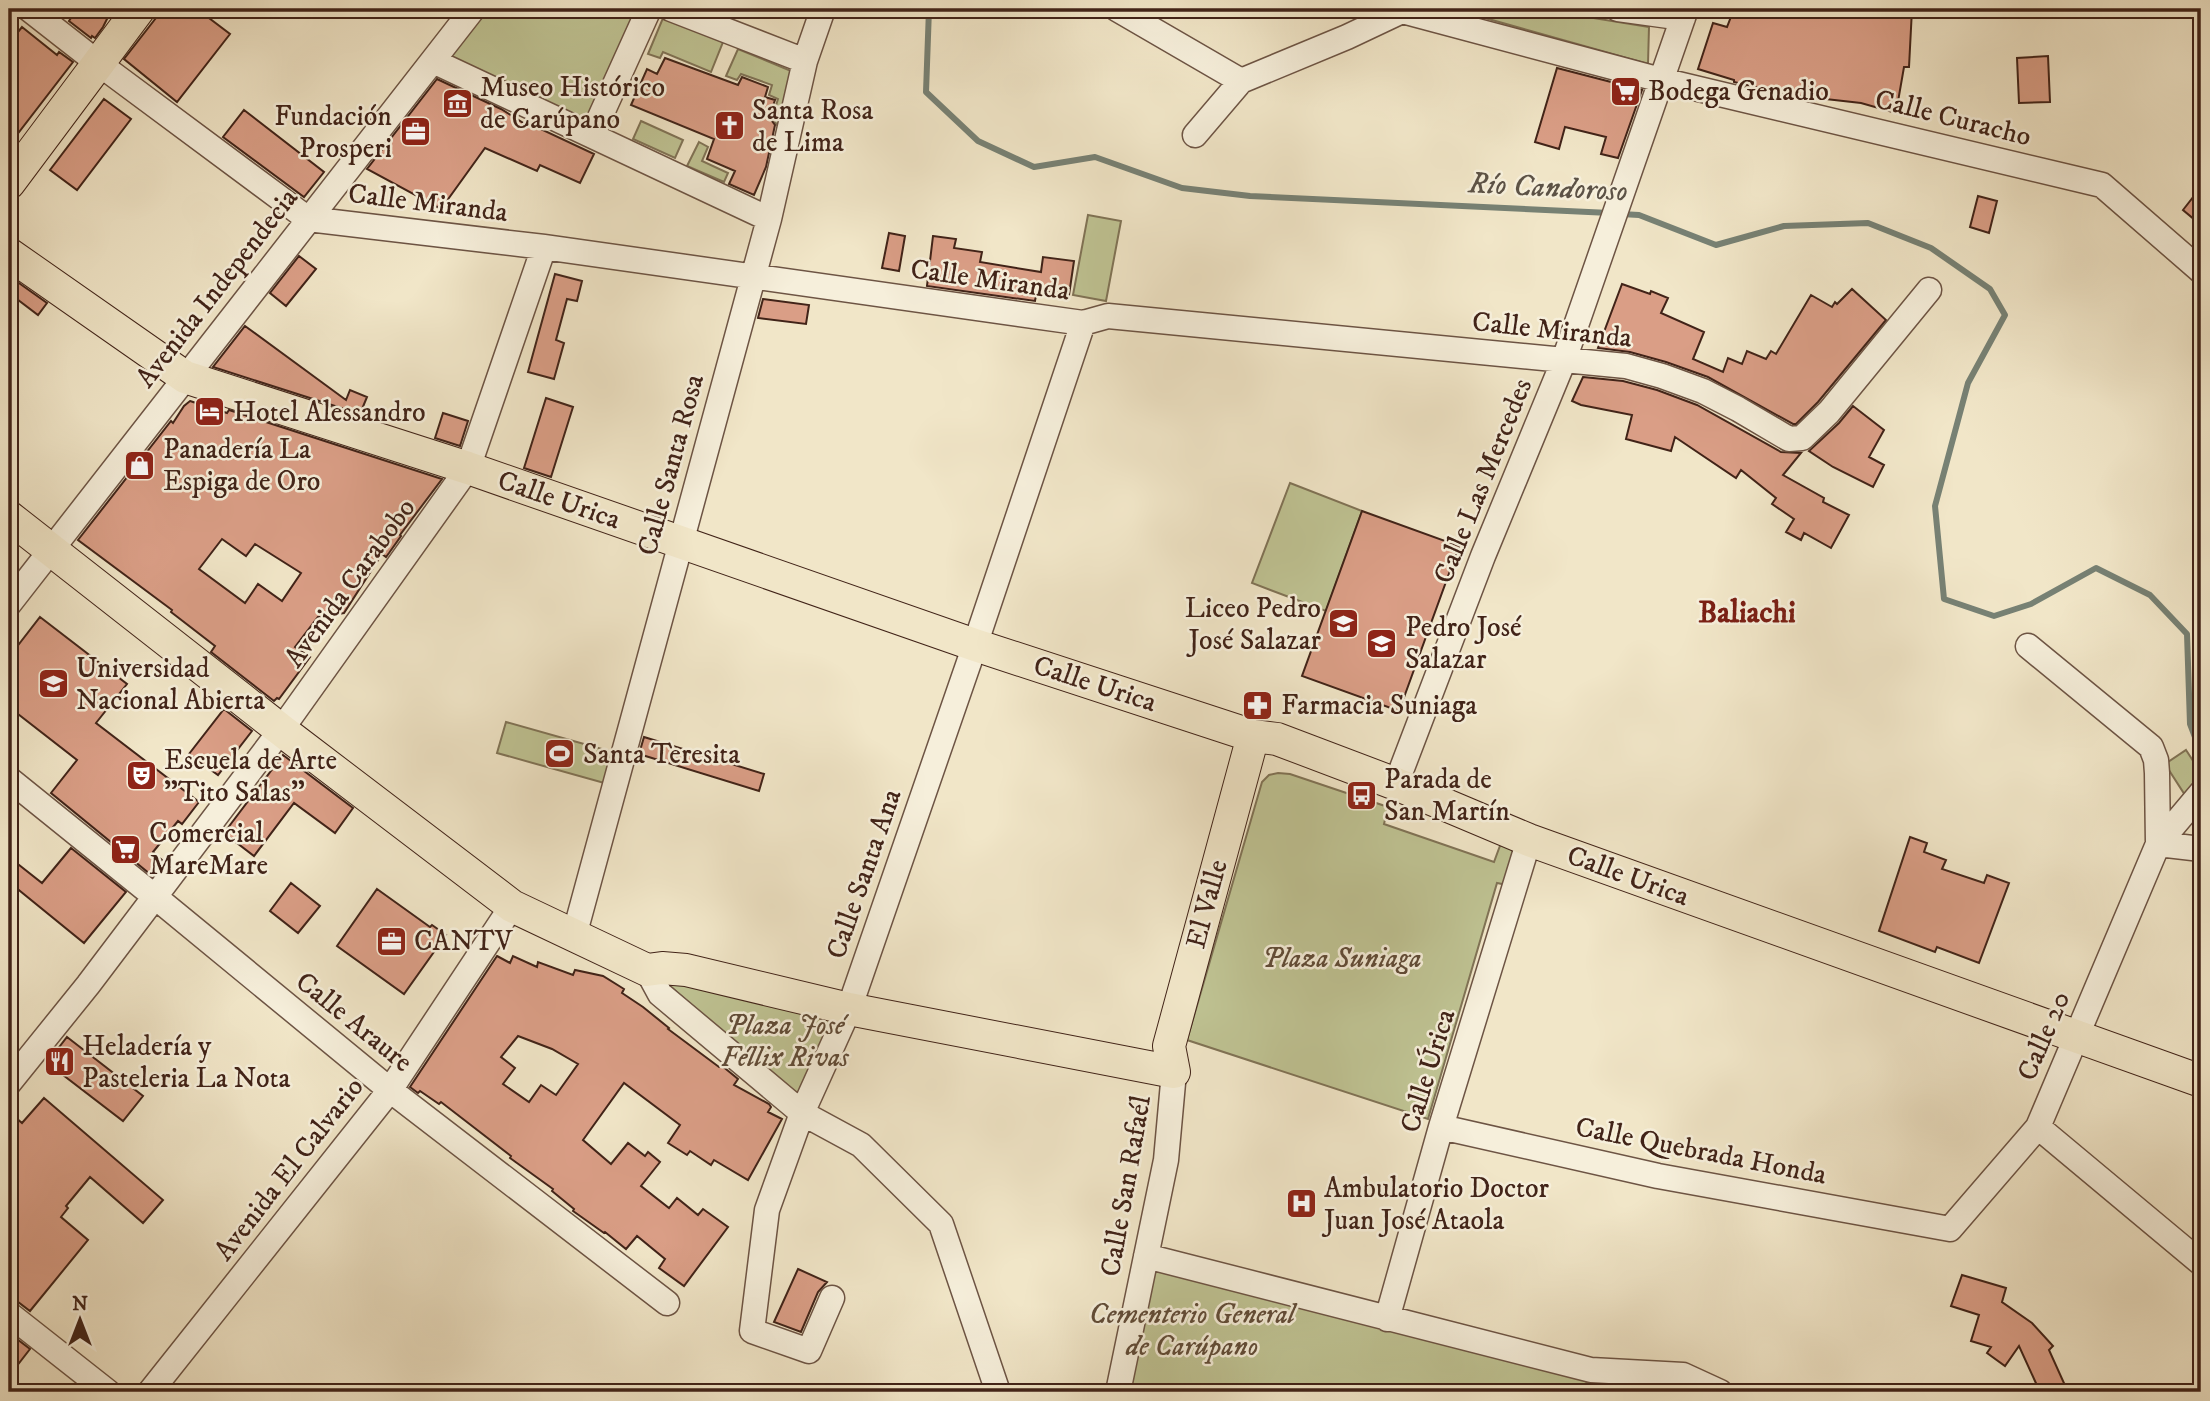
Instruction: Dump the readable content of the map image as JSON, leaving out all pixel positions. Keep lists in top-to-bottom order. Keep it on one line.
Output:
{"streets":{"main road":["Calle Urica","El Valle"],"street":["Calle Curacho","Calle Miranda","Avenida Independecia","Calle Santa Rosa","Calle Las Mercedes","Avenida Carabobo","Calle Santa Ana","Calle Araure","Calle 20","Calle Úrica","Calle Quebrada Honda","Avenida El Calvario","Calle San Rafaél"]},"crossings":[["Calle Curacho","Calle Las Mercedes"],["Calle Miranda","Avenida Independecia"],["Calle Miranda","Calle Santa Rosa"],["Calle Miranda","Calle Las Mercedes"],["Calle Miranda","Avenida Carabobo"],["Calle Miranda","Calle Santa Ana"],["Avenida Independecia","Calle Urica"],["Calle Santa Rosa","Calle Urica"],["Calle Las Mercedes","Calle Urica"],["Calle Urica","Avenida Carabobo"],["Calle Urica","Calle Santa Ana"],["Calle Urica","El Valle"],["Calle Urica","Calle 20"],["Calle Urica","Calle Úrica"],["Avenida Carabobo","Calle Araure"],["El Valle","Calle San Rafaél"],["Calle Araure","Avenida El Calvario"],["Calle 20","Calle Quebrada Honda"],["Calle Úrica","Calle Quebrada Honda"]],"districts":["Baliachi"],"water":["Río Candoroso"],"parks":["Plaza Suniaga","Plaza José Féllix Rivas","Cementerio General de Carúpano"],"places":{"supermarket":["Bodega Genadio","Comercial MareMare"],"museum":["Museo Histórico de Carúpano"],"church":["Santa Rosa de Lima"],"office":["Fundación Prosperi","CANTV"],"hotel":["Hotel Alessandro"],"shop":["Panadería La Espiga de Oro"],"school or university":["Liceo Pedro José Salazar","Pedro José Salazar","Universidad Nacional Abierta"],"pharmacy":["Farmacia Suniaga"],"sports":["Santa Teresita"],"theatre":["Escuela de Arte \"Tito Salas\""],"bus stop":["Parada de San Martín"],"restaurant":["Heladería y Pasteleria La Nota"],"hospital":["Ambulatorio Doctor Juan José Ataola"]},"north":"top"}
